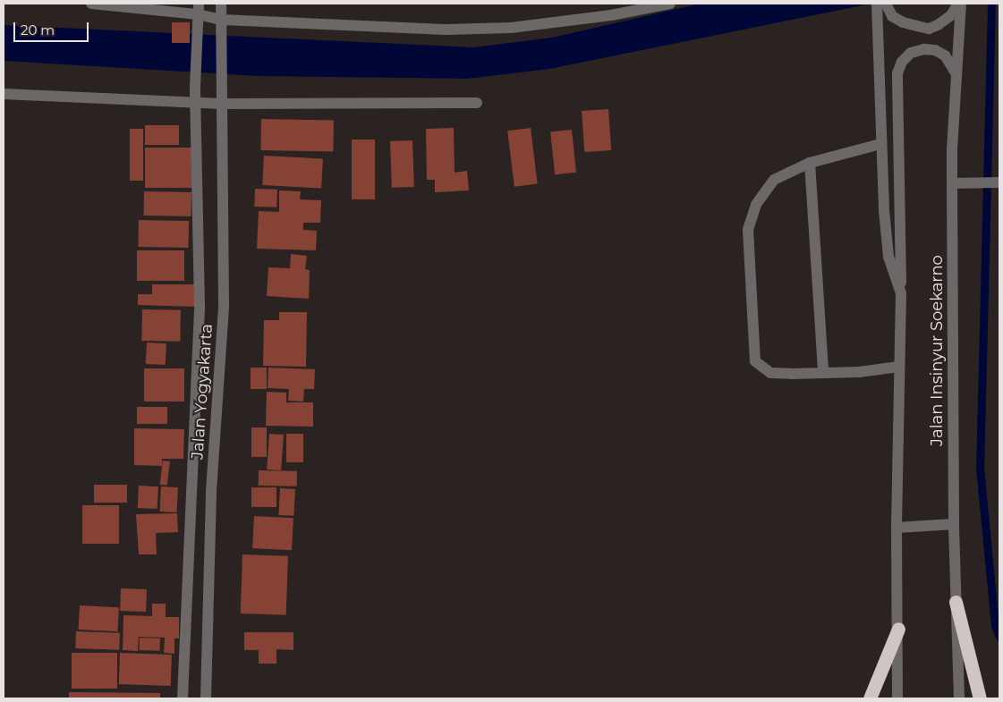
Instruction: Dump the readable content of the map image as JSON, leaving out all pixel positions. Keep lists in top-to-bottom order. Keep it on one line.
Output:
{"streets":{"street":["Jalan Insinyur Soekarno","Jalan Yogyakarta"]},"scale_bar":"20 m"}
